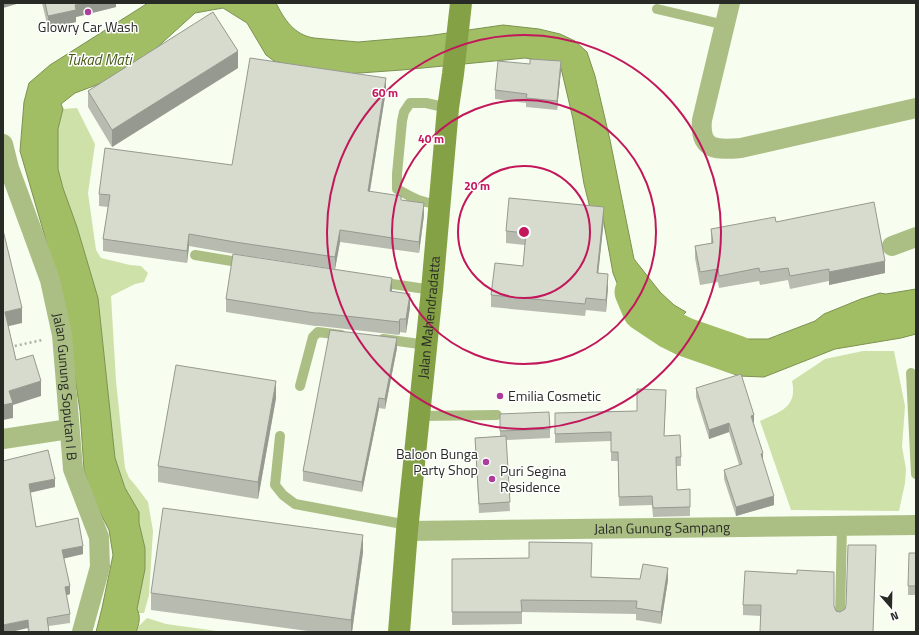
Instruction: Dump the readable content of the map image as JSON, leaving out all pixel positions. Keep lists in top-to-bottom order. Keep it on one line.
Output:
{"streets":{"main road":["Jalan Mahendradatta"],"street":["Jalan Gunung Soputan I B","Jalan Gunung Sampang"]},"crossings":[["Jalan Mahendradatta","Jalan Gunung Sampang"]],"water":["Tukad Mati"],"places":["Glowry Car Wash","Emilia Cosmetic","Baloon Bunga Party Shop","Puri Segina Residence"],"north":"bottom","rings":["60 m","40 m","20 m"]}
